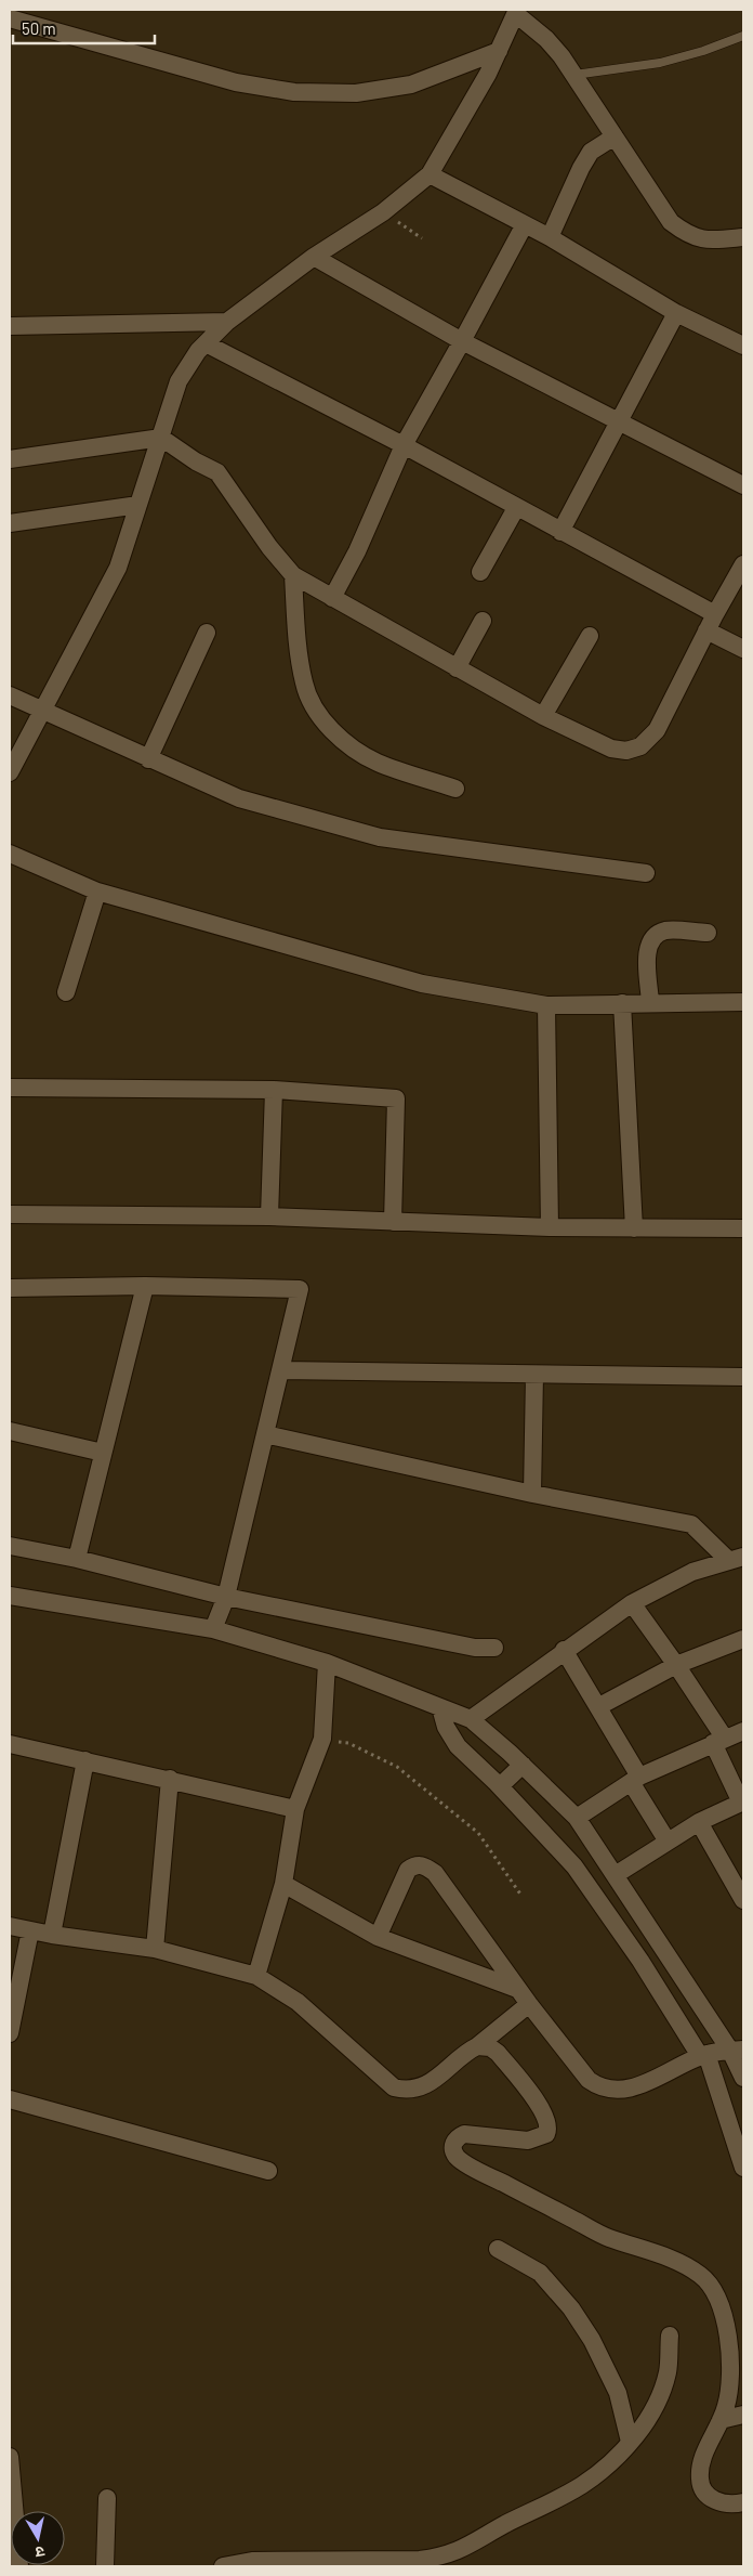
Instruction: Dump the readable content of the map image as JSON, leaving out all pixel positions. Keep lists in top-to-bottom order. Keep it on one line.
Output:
{"scale_bar":"50 m","north":"bottom"}
